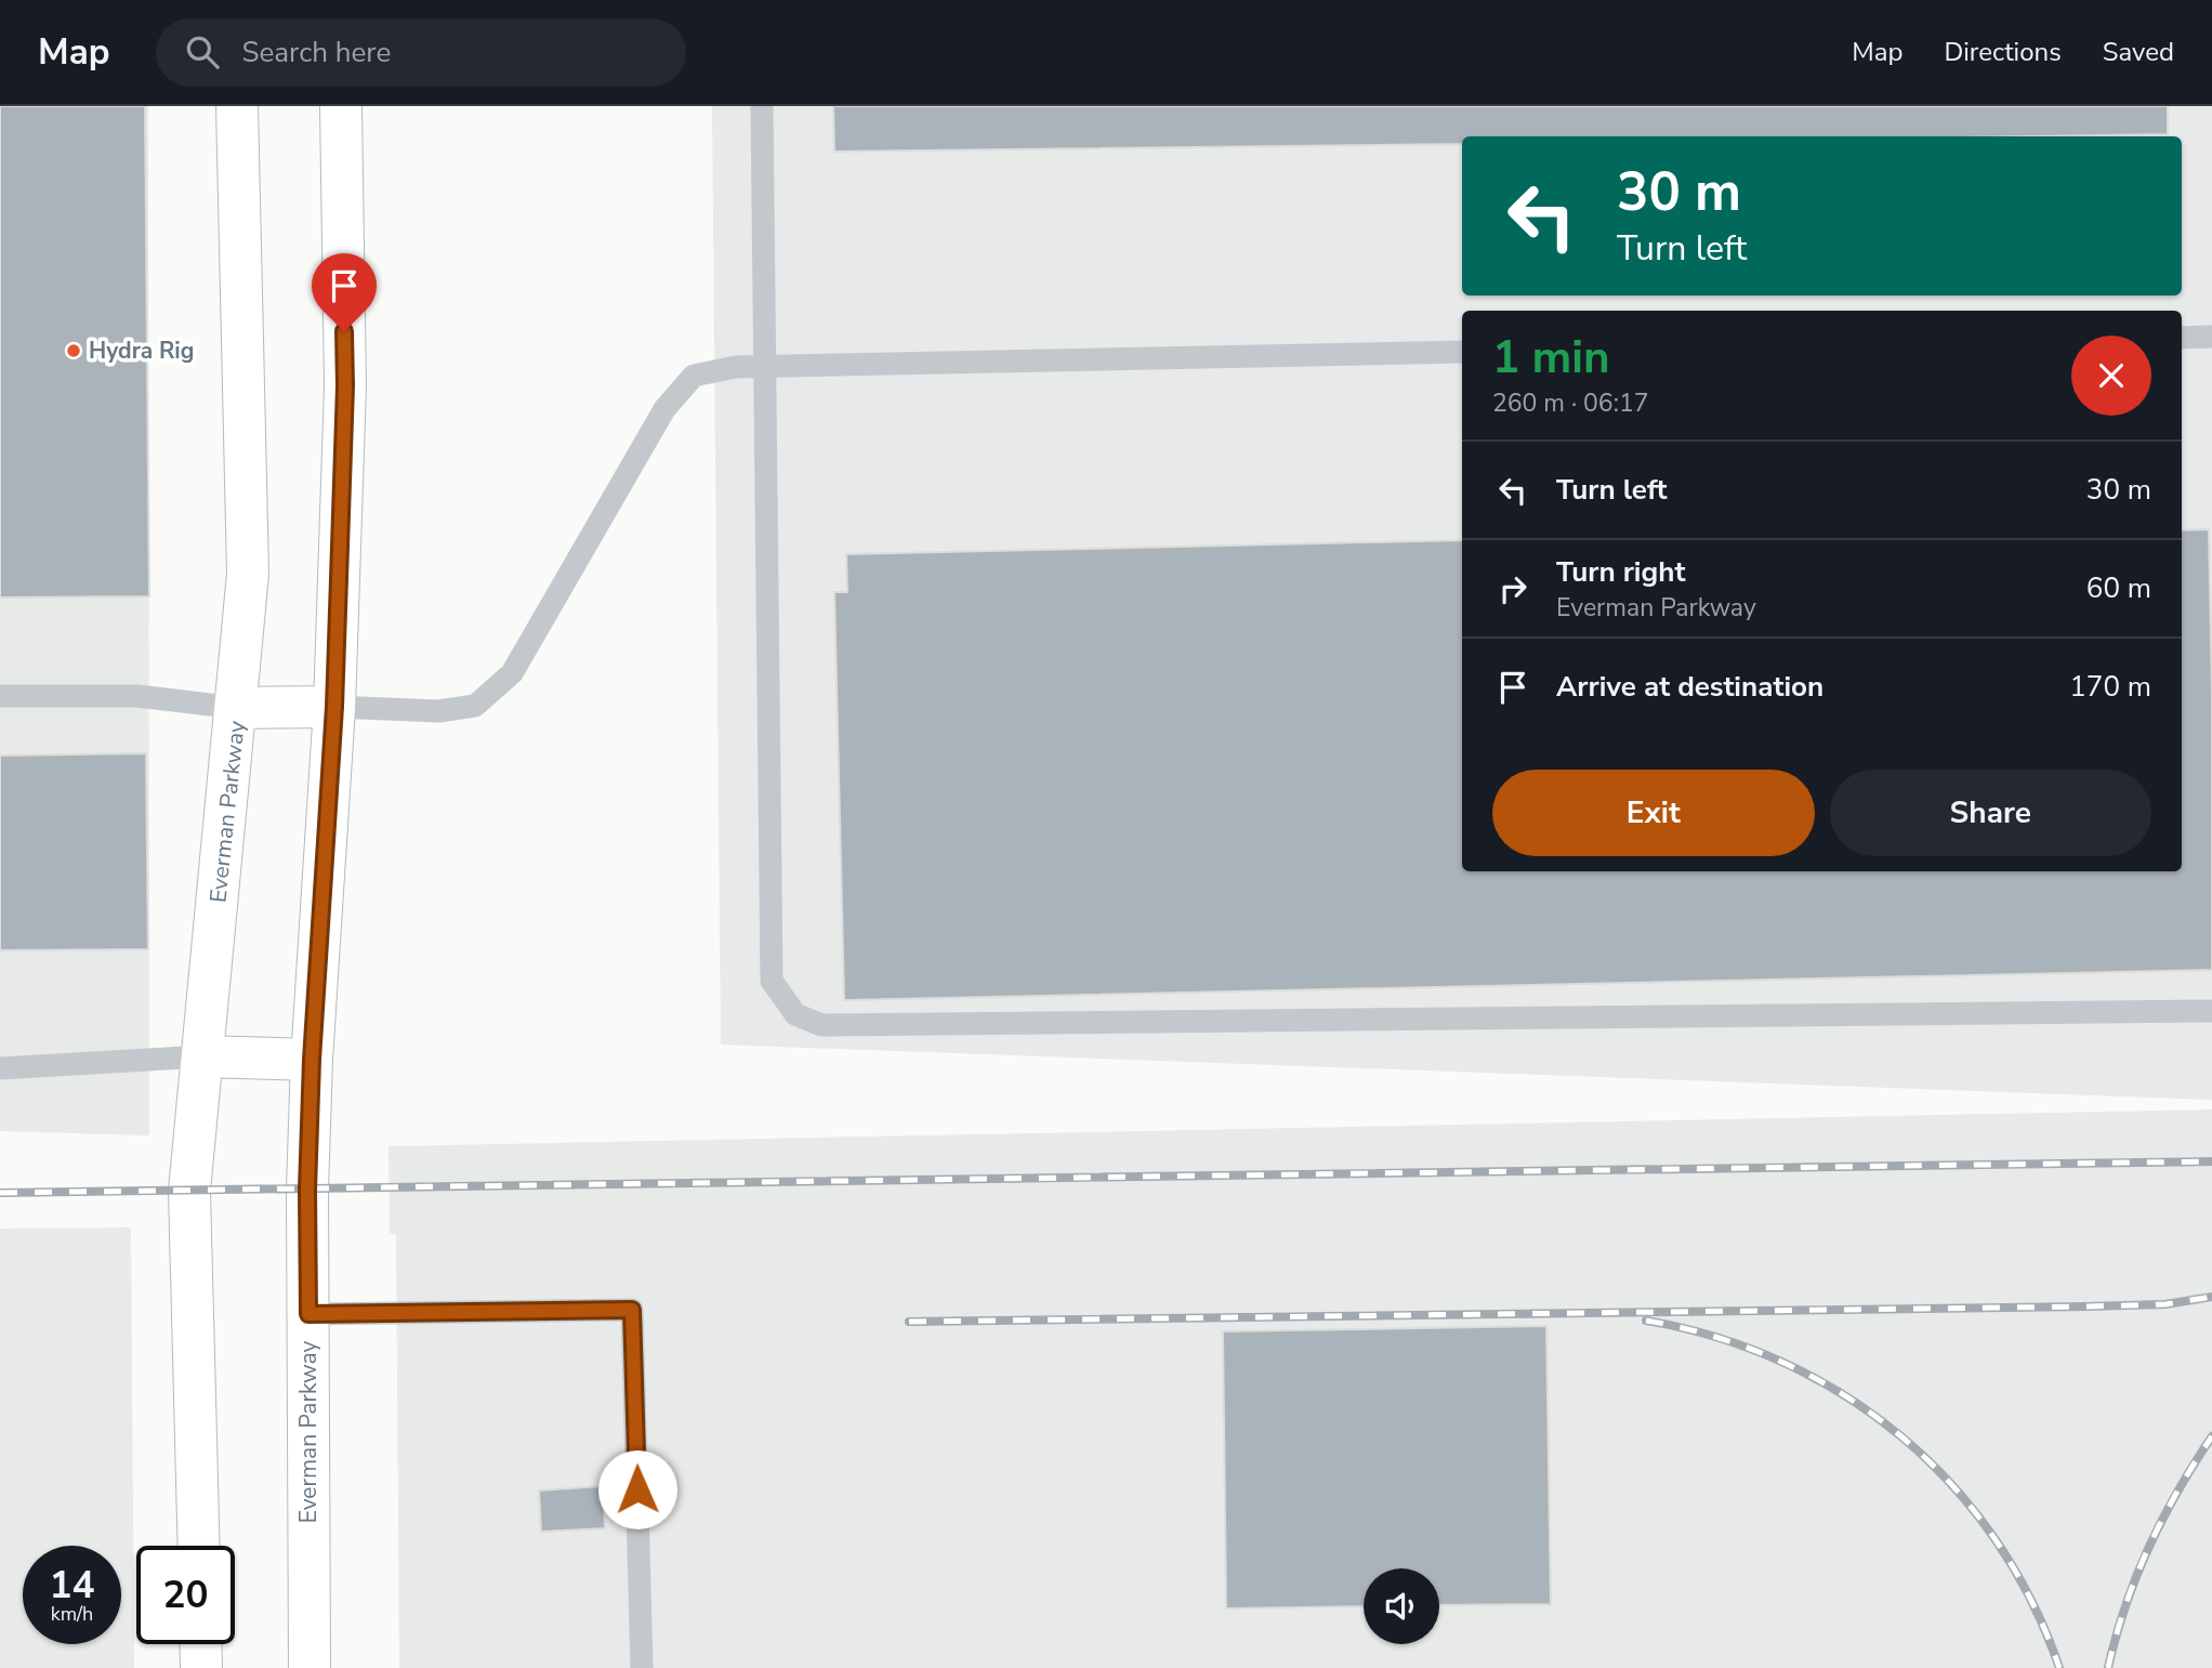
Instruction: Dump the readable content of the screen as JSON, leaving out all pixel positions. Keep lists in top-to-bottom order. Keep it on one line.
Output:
{"streets":{"main road":["Everman Parkway"]},"places":["Hydra Rig"],"page":{"header":"Map","search":"Search here","nav":["Map","Directions","Saved"],"turn":["30 m","Turn left"],"heading":["1 min","260 m · 06:17"],"list":[{"name":"Turn left","value":"30 m"},{"name":"Turn right","note":"Everman Parkway","value":"60 m"},{"name":"Arrive at destination","value":"170 m"}],"buttons":["Exit","Share"],"speed":"14 km/h","limit":"20"}}
